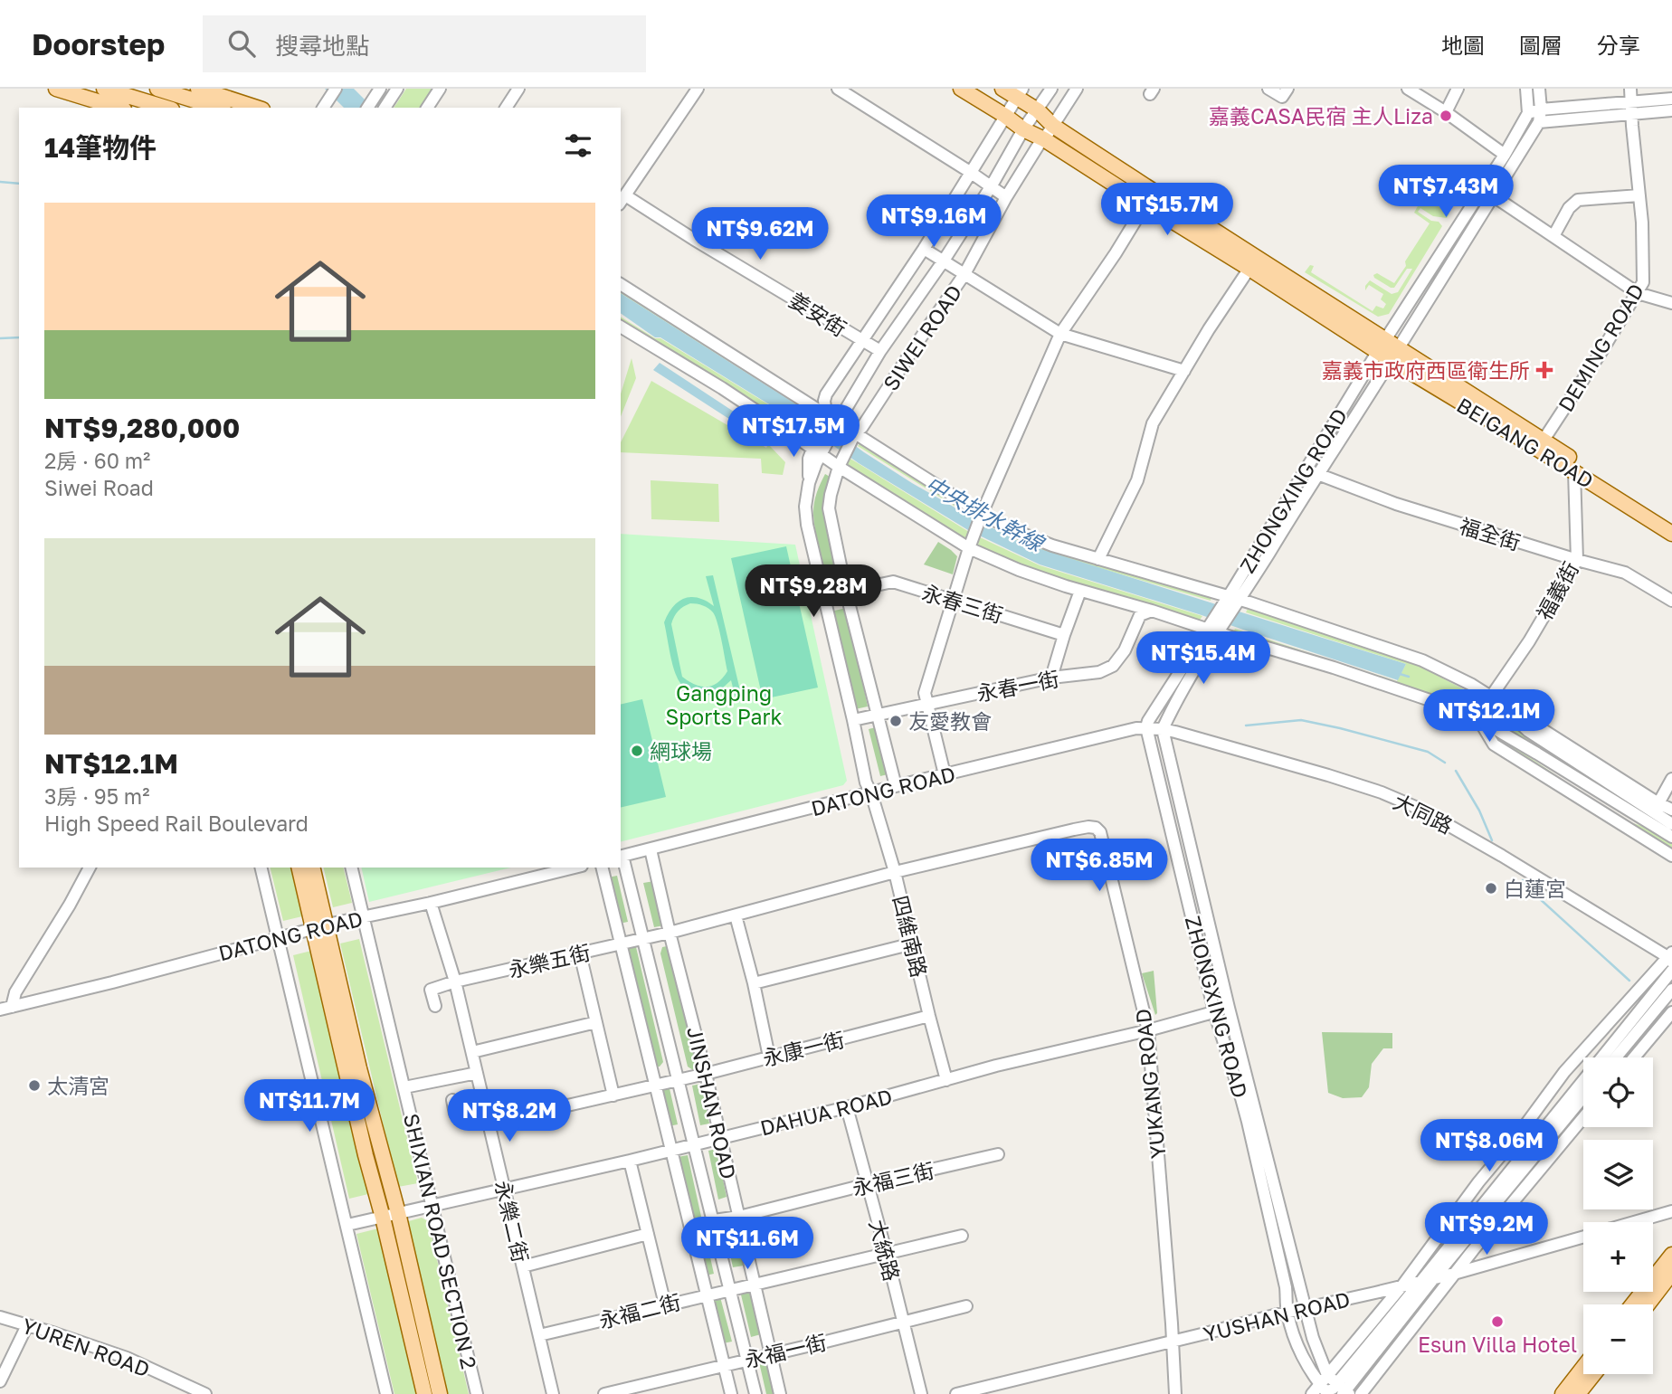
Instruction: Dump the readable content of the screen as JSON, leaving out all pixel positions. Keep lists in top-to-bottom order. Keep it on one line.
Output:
{"streets":{"main road":["BEIGANG ROAD","SHIXIAN ROAD SECTION 2"],"street":["姜安街","SIWEI ROAD","DEMING ROAD","ZHONGXING ROAD","福全街","福義街","永春三街","永春一街","DATONG ROAD","大同路","四維南路","永樂五街","永康一街","YUKANG ROAD","JINSHAN ROAD","DAHUA ROAD","永福三街","永樂二街","大統路","永福二街","YUSHAN ROAD","YUREN ROAD","永福一街"]},"crossings":[["姜安街","SIWEI ROAD"],["SIWEI ROAD","BEIGANG ROAD"],["SIWEI ROAD","永春三街"],["SIWEI ROAD","永春一街"],["SIWEI ROAD","DATONG ROAD"],["SIWEI ROAD","四維南路"],["DEMING ROAD","BEIGANG ROAD"],["BEIGANG ROAD","ZHONGXING ROAD"],["BEIGANG ROAD","福義街"],["ZHONGXING ROAD","福全街"],["ZHONGXING ROAD","DATONG ROAD"],["ZHONGXING ROAD","大同路"],["ZHONGXING ROAD","DAHUA ROAD"],["ZHONGXING ROAD","YUSHAN ROAD"],["福全街","福義街"],["DATONG ROAD","大同路"],["DATONG ROAD","四維南路"],["DATONG ROAD","JINSHAN ROAD"],["DATONG ROAD","永樂二街"],["DATONG ROAD","SHIXIAN ROAD SECTION 2"],["四維南路","永康一街"],["四維南路","YUKANG ROAD"],["四維南路","DAHUA ROAD"],["永樂五街","YUKANG ROAD"],["永樂五街","JINSHAN ROAD"],["永樂五街","永樂二街"],["永康一街","JINSHAN ROAD"],["永康一街","永樂二街"],["YUKANG ROAD","JINSHAN ROAD"],["YUKANG ROAD","DAHUA ROAD"],["YUKANG ROAD","YUSHAN ROAD"],["JINSHAN ROAD","DAHUA ROAD"],["JINSHAN ROAD","永福三街"],["JINSHAN ROAD","永福二街"],["JINSHAN ROAD","永福一街"],["DAHUA ROAD","永樂二街"],["DAHUA ROAD","SHIXIAN ROAD SECTION 2"],["DAHUA ROAD","大統路"],["永福三街","大統路"],["永樂二街","永福二街"],["大統路","永福二街"],["大統路","永福一街"]],"water":["中央排水幹線"],"parks":["Gangping Sports Park"],"places":{"other":["嘉義CASA民宿 主人Liza","友愛教會","網球場","白蓮宮","太清宮","Esun Villa Hotel"],"health":["嘉義市政府西區衛生所"]},"page":{"header":"Doorstep","search":"搜尋地點","nav":["地圖","圖層","分享"],"heading":"14筆物件","price":["NT$7.43M","NT$15.7M","NT$9.16M","NT$9.62M","NT$17.5M","NT$9.28M","NT$15.4M","NT$12.1M","NT$6.85M","NT$11.7M","NT$8.2M","NT$8.06M","NT$9.2M","NT$11.6M"],"list":[{"name":"NT$9,280,000","note":"2房 · 60 m² · Siwei Road"},{"name":"NT$12.1M","note":"3房 · 95 m² · High Speed Rail Boulevard"}],"map_buttons":["+","−"]}}
